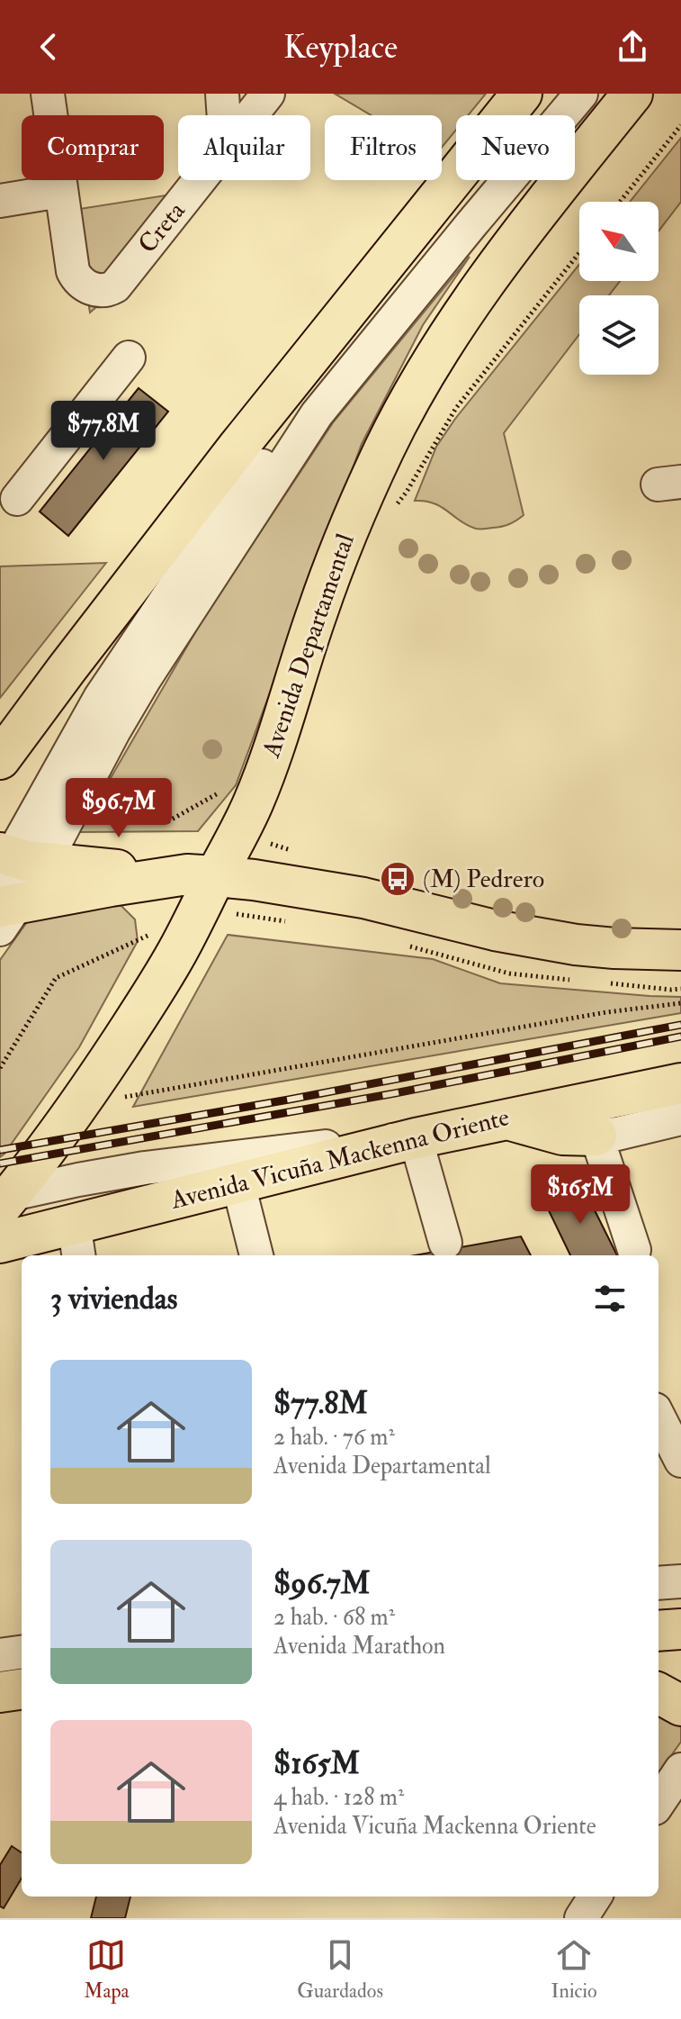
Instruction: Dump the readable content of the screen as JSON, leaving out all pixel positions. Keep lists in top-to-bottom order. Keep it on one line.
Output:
{"streets":{"main road":["Avenida Departamental","Avenida Vicuña Mackenna Oriente"],"street":["Creta"]},"places":{"bus stop":["(M) Pedrero"]},"north":"top left","page":{"header":"Keyplace","chip":["Comprar","Alquilar","Filtros","Nuevo"],"price":["$77.8M","$96.7M","$165M"],"heading":"3 viviendas","list":[{"name":"$77.8M","note":"2 hab. · 76 m² · Avenida Departamental"},{"name":"$96.7M","note":"2 hab. · 68 m² · Avenida Marathon"},{"name":"$165M","note":"4 hab. · 128 m² · Avenida Vicuña Mackenna Oriente"}],"tabs":["Mapa","Guardados","Inicio"]}}
